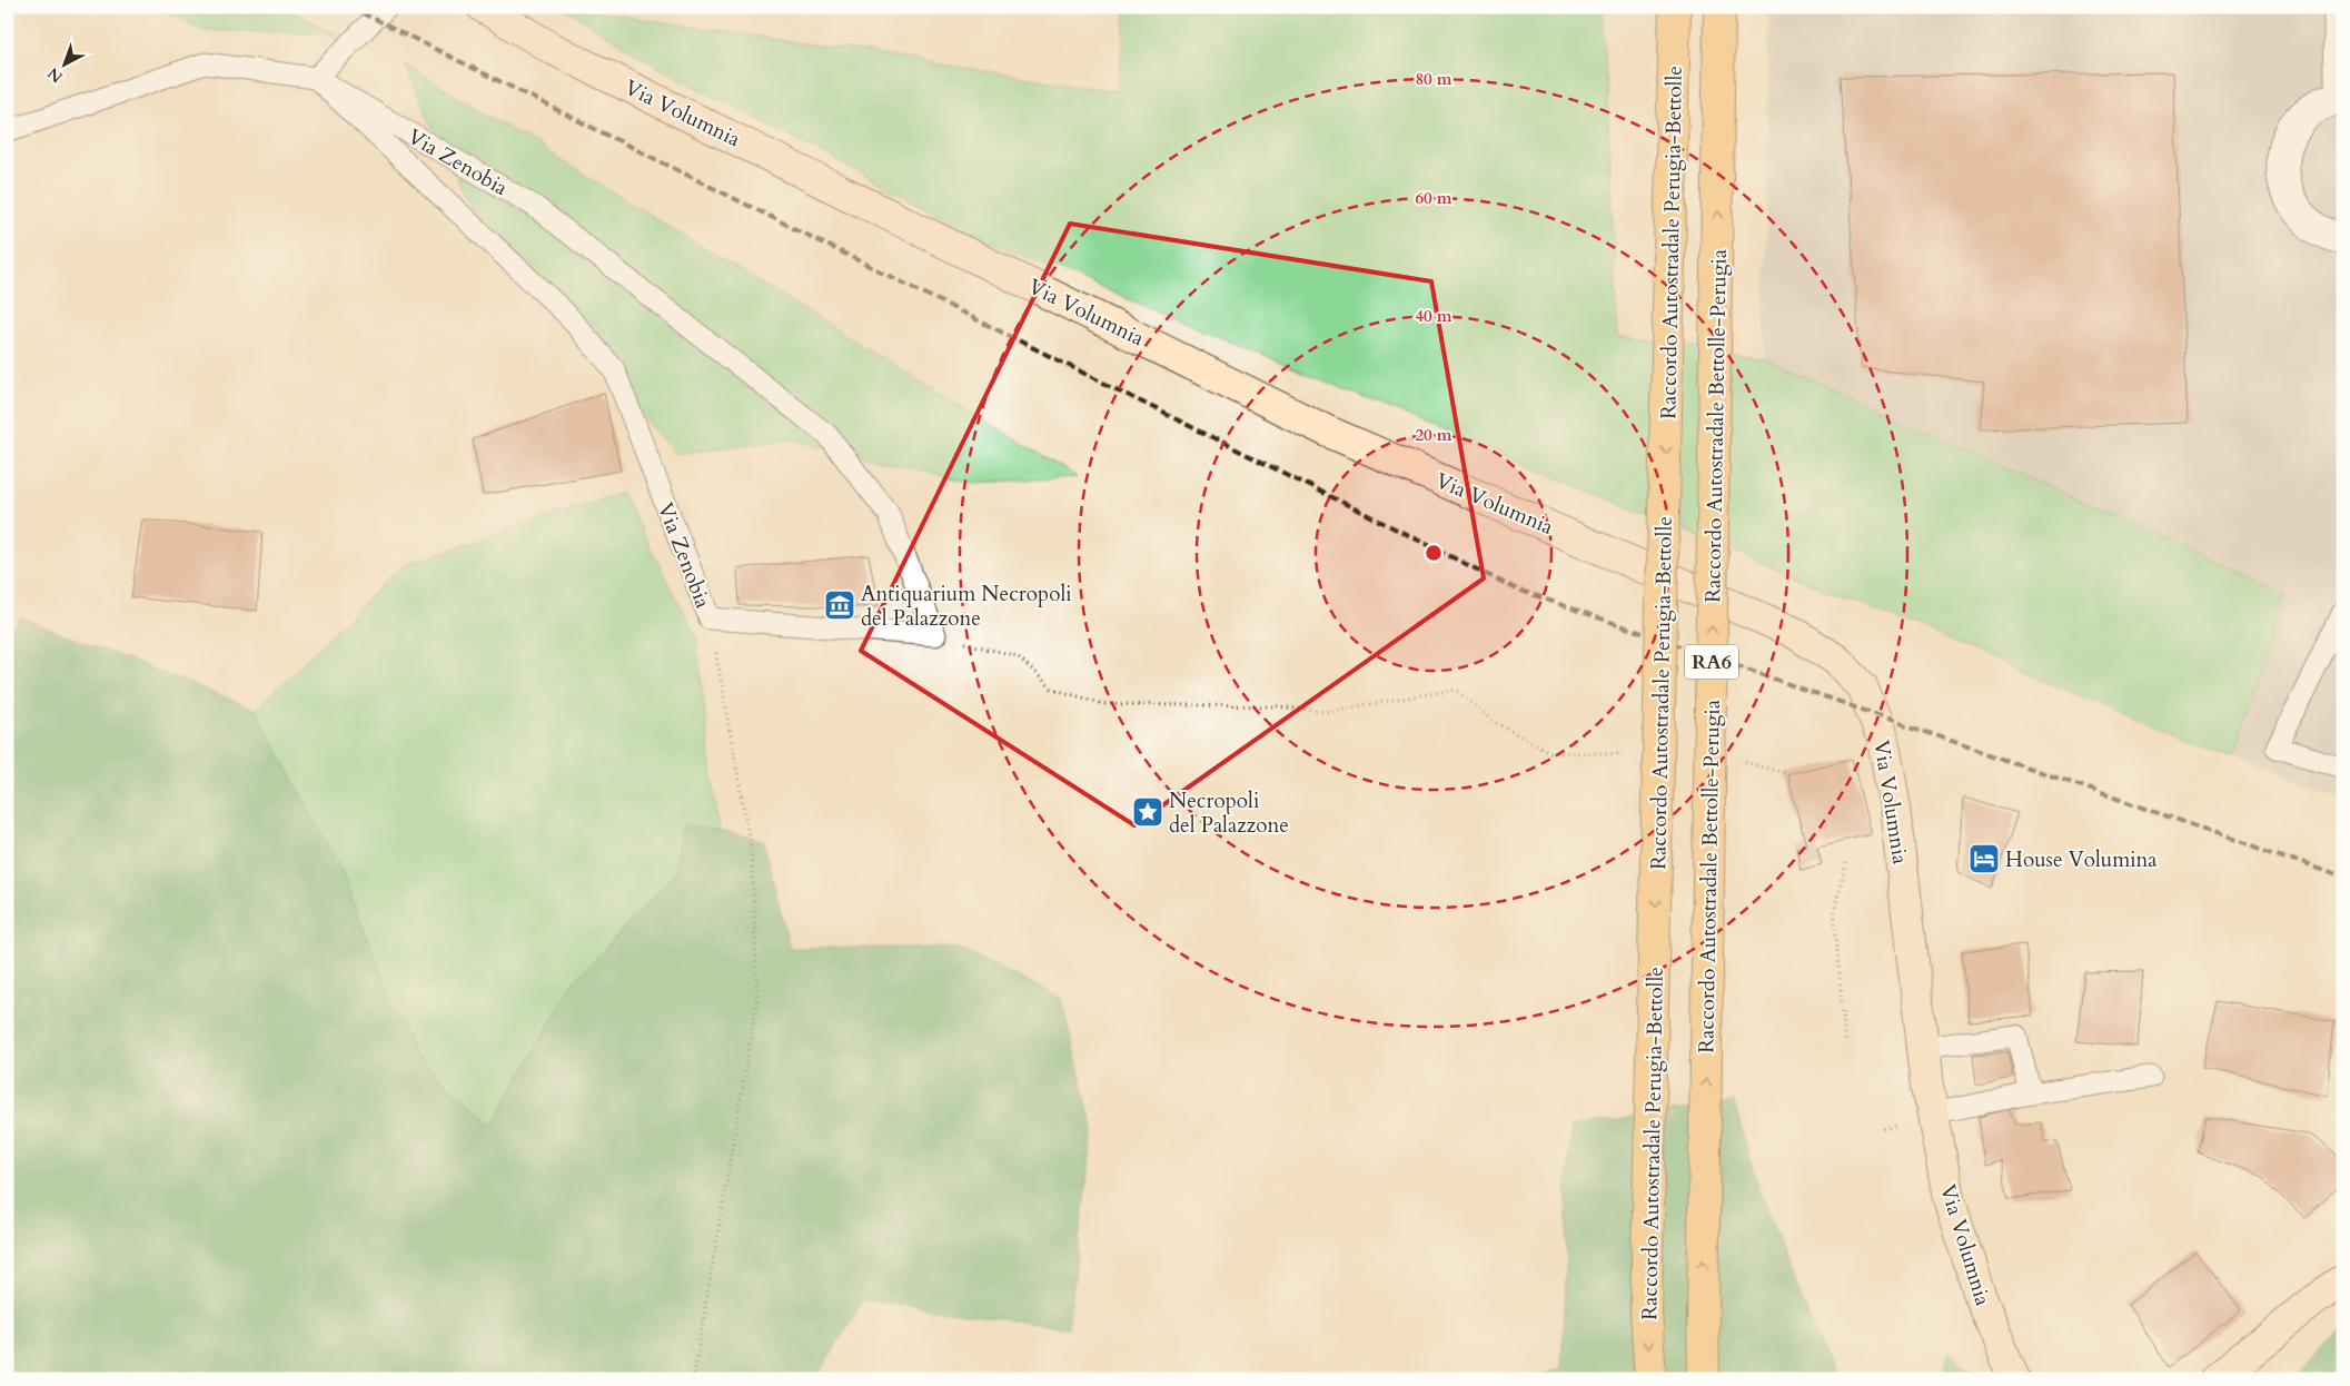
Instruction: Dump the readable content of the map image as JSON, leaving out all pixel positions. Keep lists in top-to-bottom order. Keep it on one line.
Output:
{"streets":{"highway":["Raccordo Autostradale Perugia-Bettolle","Raccordo Autostradale Bettolle-Perugia","RA6"],"main road":["Via Volumnia"],"lane":["Via Zenobia"]},"one_way":["Raccordo Autostradale Perugia-Bettolle","Raccordo Autostradale Bettolle-Perugia"],"places":{"museum":["Antiquarium Necropoli del Palazzone"],"place":["Necropoli del Palazzone"],"hotel":["House Volumina"]},"north":"bottom left","rings":["80 m","60 m","40 m","20 m"]}
